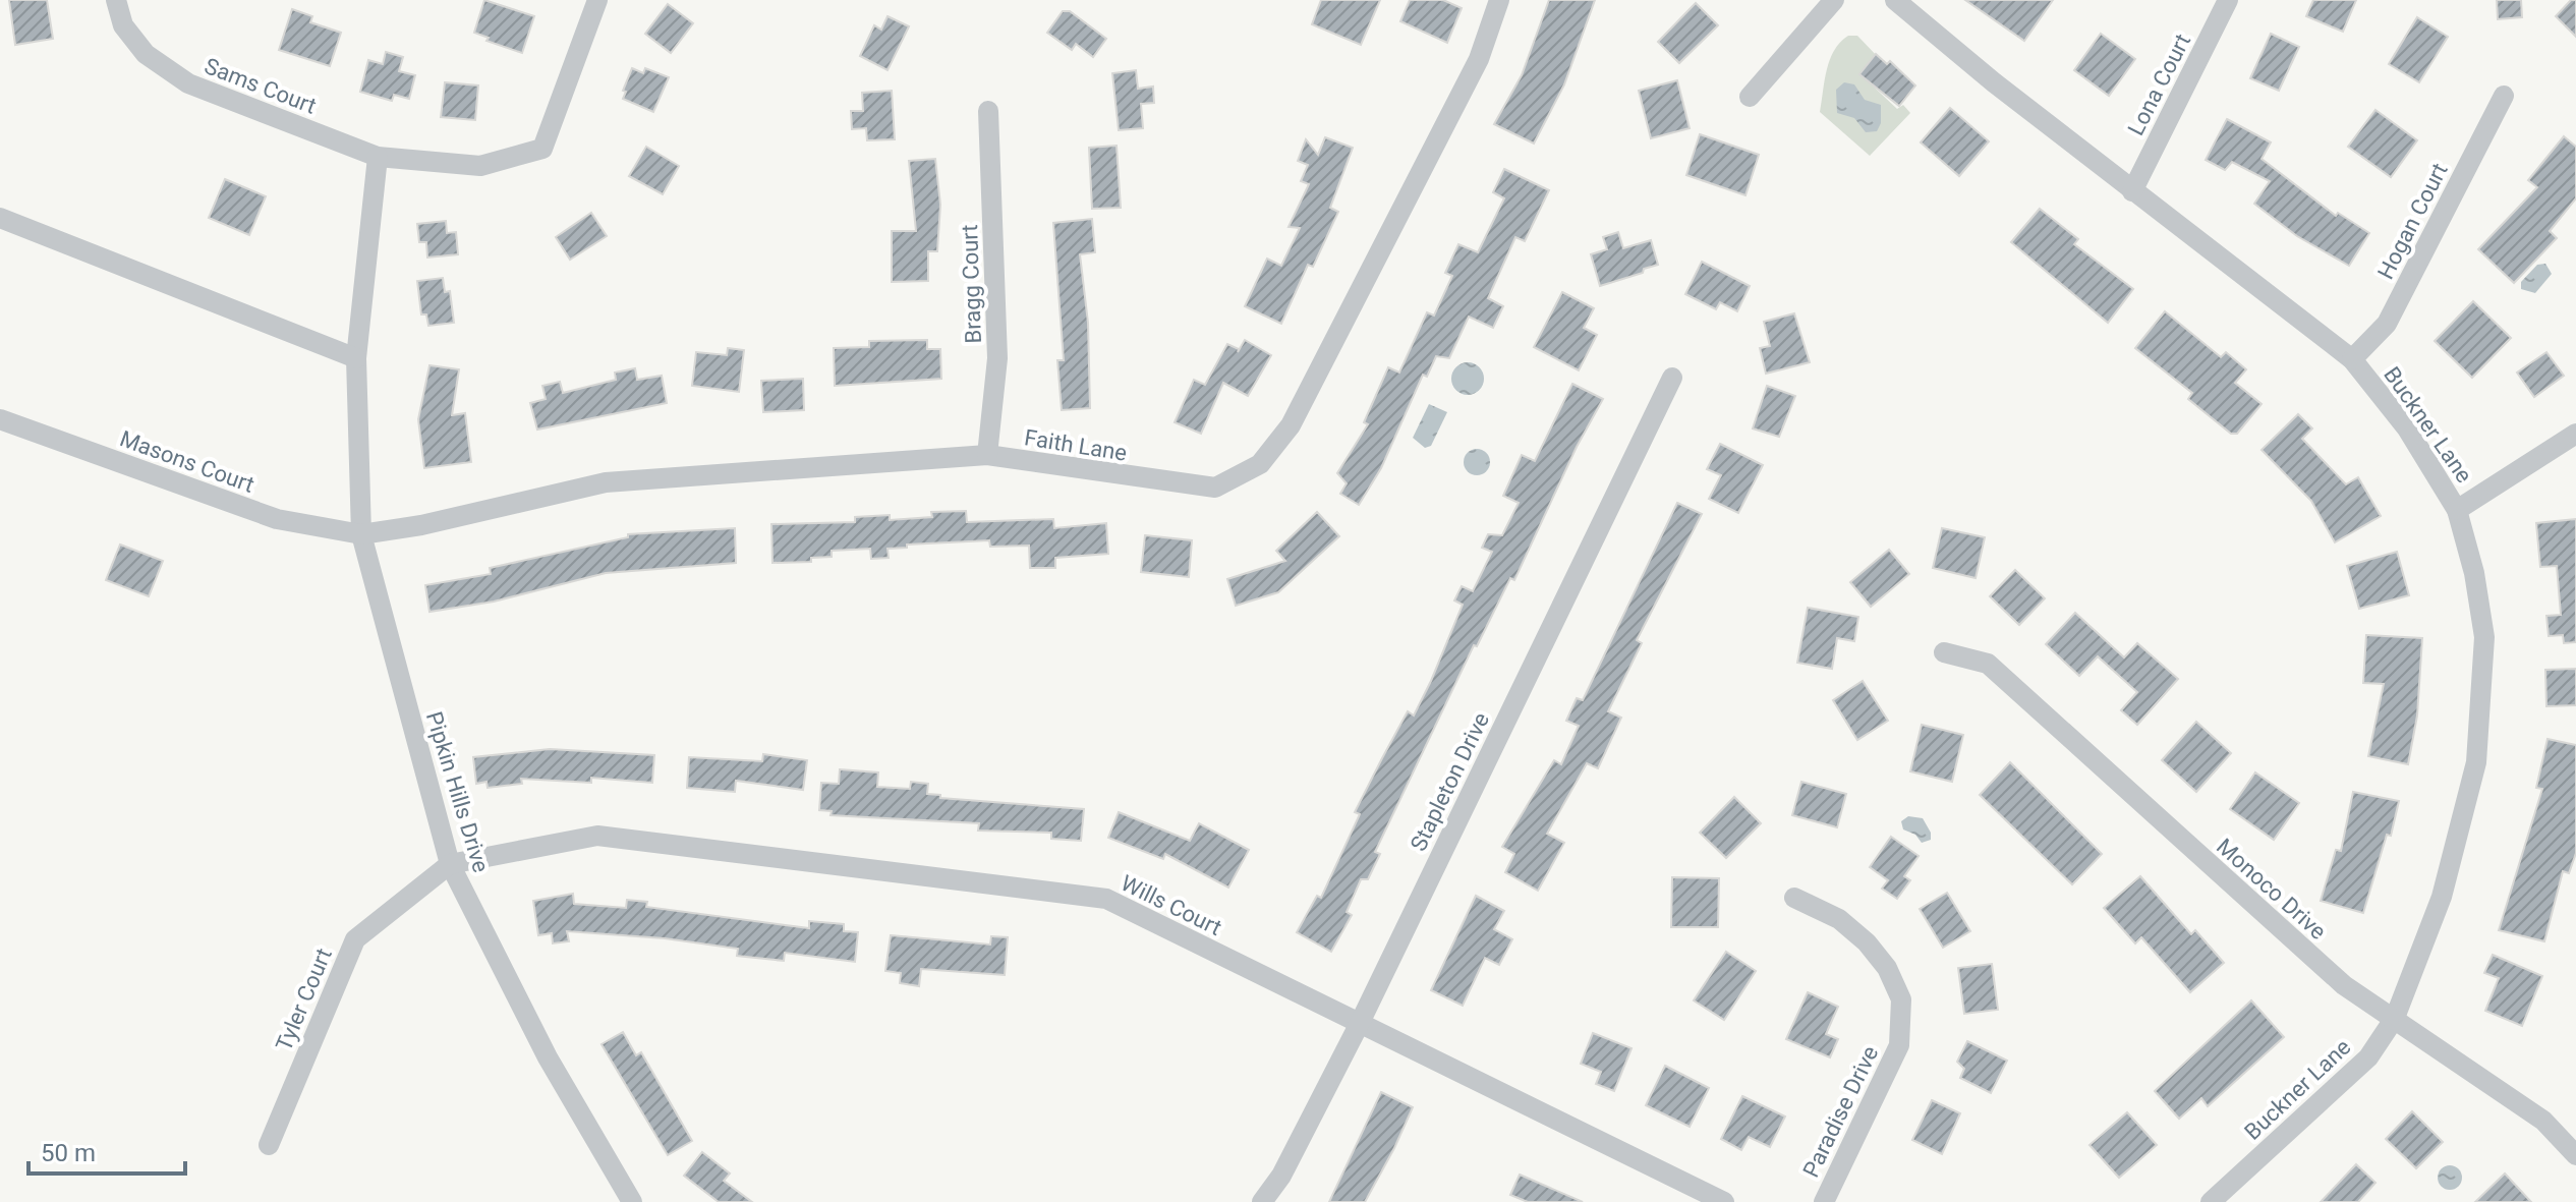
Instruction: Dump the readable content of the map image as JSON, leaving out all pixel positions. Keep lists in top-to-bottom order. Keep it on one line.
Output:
{"streets":{"street":["Lona Court","Sams Court","Hogan Court","Bragg Court","Buckner Lane","Faith Lane","Masons Court","Stapleton Drive","Pipkin Hills Drive","Monoco Drive","Wills Court","Tyler Court","Paradise Drive"]},"crossings":[["Lona Court","Buckner Lane"],["Sams Court","Pipkin Hills Drive"],["Hogan Court","Buckner Lane"],["Bragg Court","Faith Lane"],["Buckner Lane","Monoco Drive"],["Faith Lane","Masons Court"],["Faith Lane","Pipkin Hills Drive"],["Masons Court","Pipkin Hills Drive"],["Stapleton Drive","Wills Court"],["Pipkin Hills Drive","Wills Court"],["Pipkin Hills Drive","Tyler Court"],["Wills Court","Tyler Court"]],"scale_bar":"50 m"}
